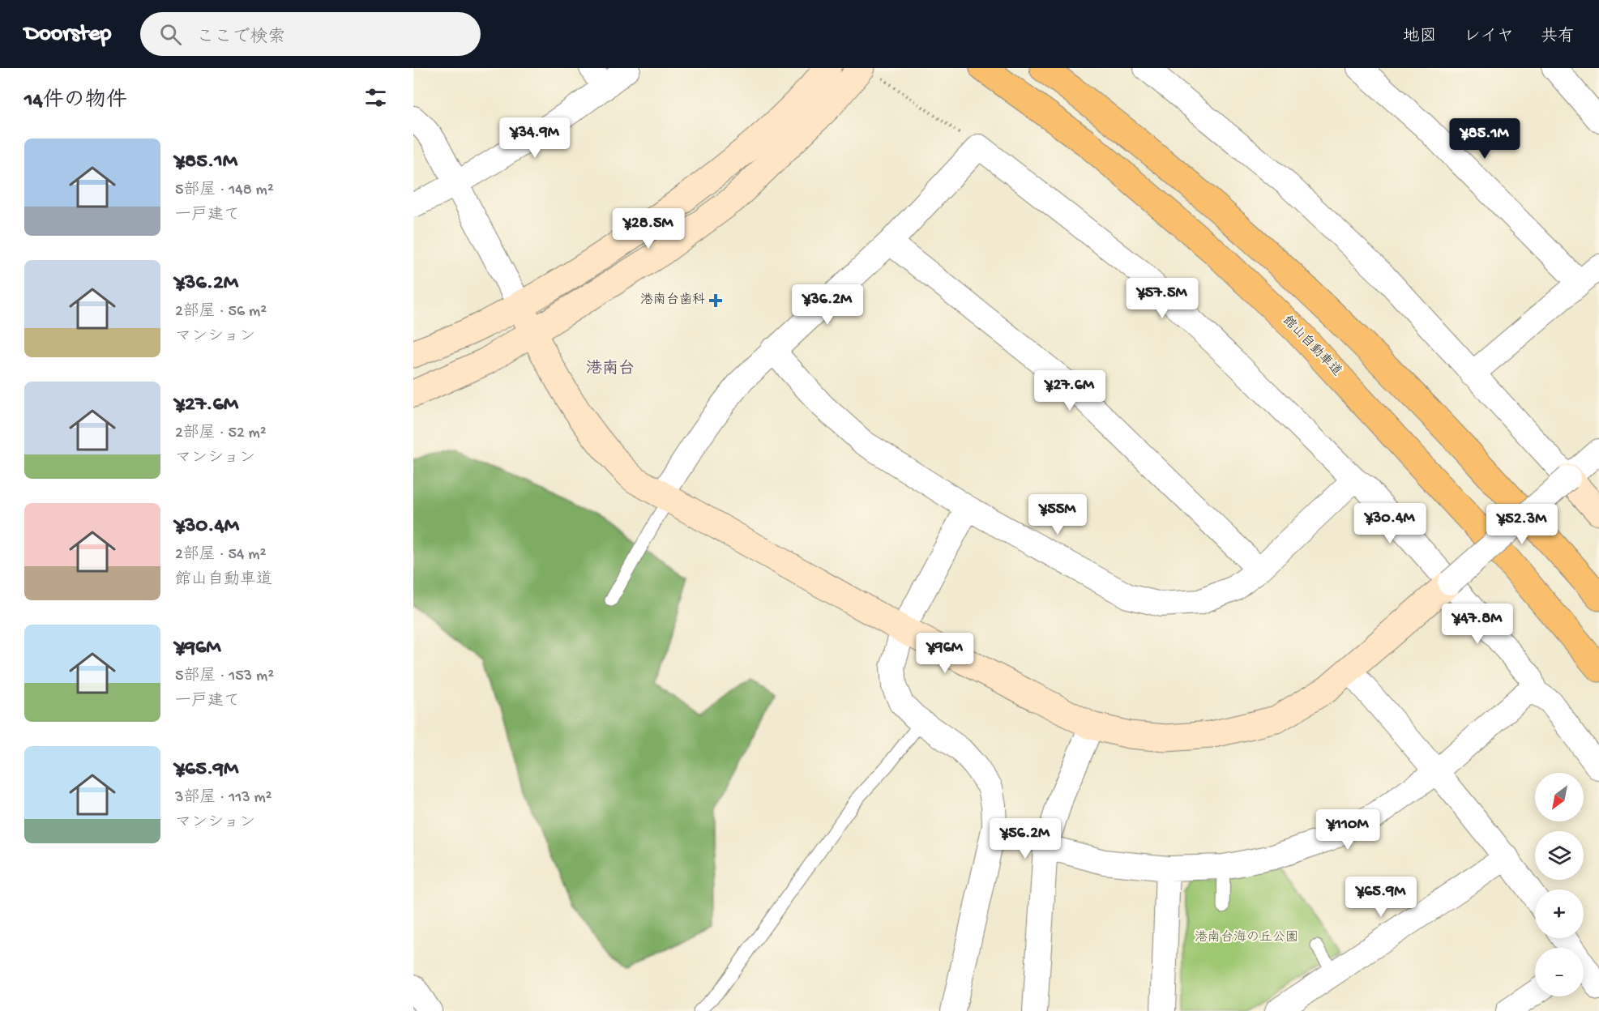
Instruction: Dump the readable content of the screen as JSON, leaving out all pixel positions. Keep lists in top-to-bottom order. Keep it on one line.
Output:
{"streets":{"highway":["館山自動車道"]},"districts":["港南台"],"parks":["港南台海の丘公園"],"places":{"health":["港南台歯科"]},"north":"bottom left","page":{"header":"Doorstep","search":"ここで検索","nav":["地図","レイヤ","共有"],"heading":"14件の物件","price":["¥34.9M","¥85.1M","¥28.5M","¥57.5M","¥36.2M","¥27.6M","¥55M","¥30.4M","¥52.3M","¥47.8M","¥96M","¥110M","¥56.2M","¥65.9M"],"list":[{"name":"¥85.1M","note":"5部屋 · 148 m² · 一戸建て"},{"name":"¥36.2M","note":"2部屋 · 56 m² · マンション"},{"name":"¥27.6M","note":"2部屋 · 52 m² · マンション"},{"name":"¥30.4M","note":"2部屋 · 54 m² · 館山自動車道"},{"name":"¥96M","note":"5部屋 · 153 m² · 一戸建て"},{"name":"¥65.9M","note":"3部屋 · 113 m² · マンション"}],"map_buttons":["+","−"]}}
